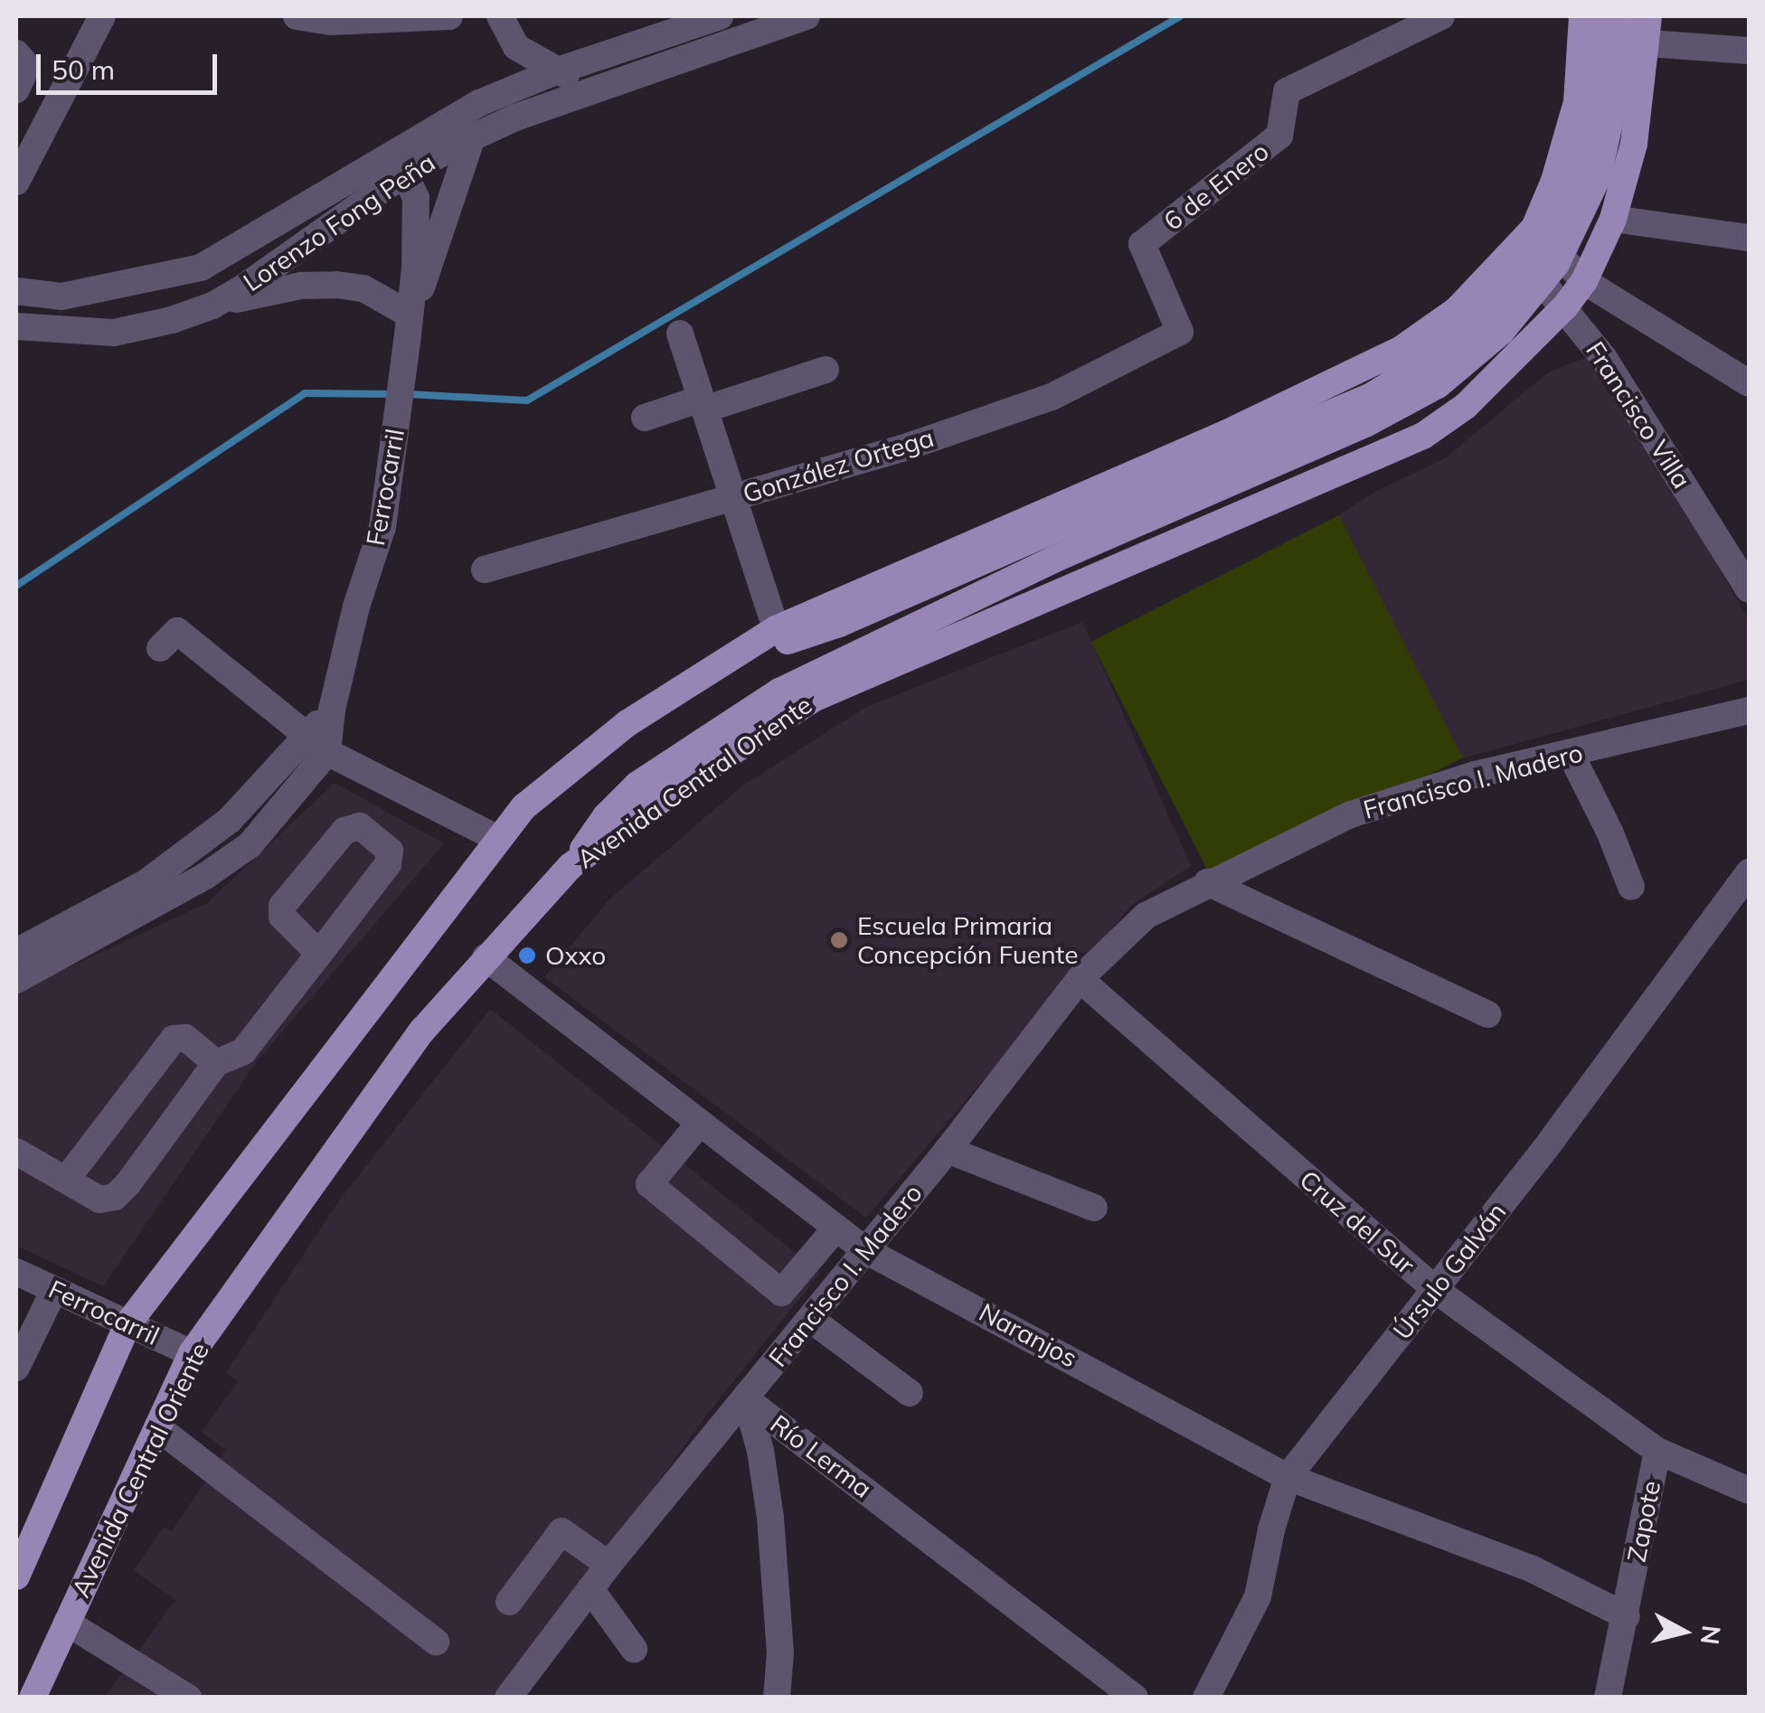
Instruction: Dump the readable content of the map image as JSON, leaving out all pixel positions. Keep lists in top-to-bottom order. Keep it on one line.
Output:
{"streets":{"main road":["Avenida Central Oriente"],"street":["6 de Enero","Lorenzo Fong Peña","Francisco Villa","González Ortega","Ferrocarril","Francisco I. Madero","Cruz del Sur","Úrsulo Galván","Naranjos","Río Lerma","Zapote"]},"crossings":[["6 de Enero","González Ortega"],["Lorenzo Fong Peña","Ferrocarril"],["Francisco Villa","Avenida Central Oriente"],["Ferrocarril","Avenida Central Oriente"],["Francisco I. Madero","Cruz del Sur"],["Francisco I. Madero","Naranjos"],["Francisco I. Madero","Río Lerma"],["Avenida Central Oriente","Naranjos"],["Cruz del Sur","Úrsulo Galván"],["Cruz del Sur","Zapote"],["Úrsulo Galván","Naranjos"],["Naranjos","Zapote"]],"places":["Escuela Primaria Concepción Fuente","Oxxo"],"scale_bar":"50 m","north":"right"}
